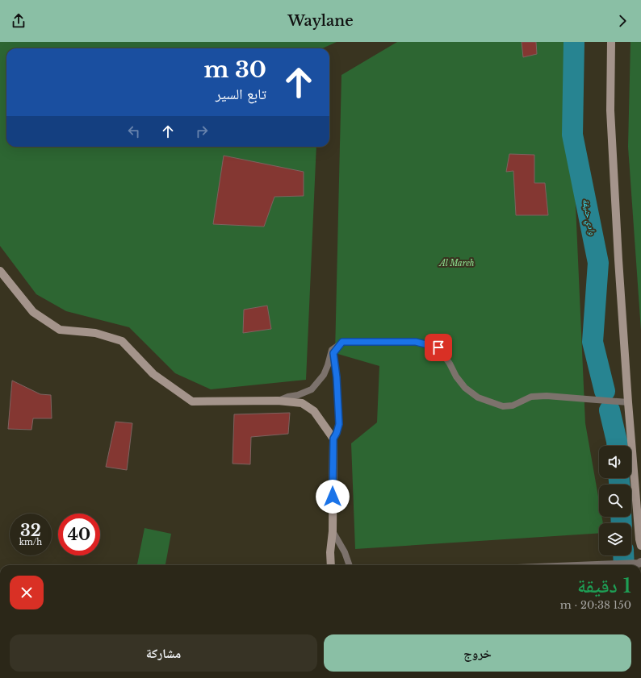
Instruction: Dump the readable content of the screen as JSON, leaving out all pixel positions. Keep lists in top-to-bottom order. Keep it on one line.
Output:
{"water":["وادي حنيفة"],"parks":["Al Mareh"],"page":{"header":"Waylane","turn":["30 m","تابع السير"],"speed":"32 km/h","limit":"40","heading":["1 دقيقة","150 m · 20:38"],"buttons":["خروج","مشاركة"]}}
